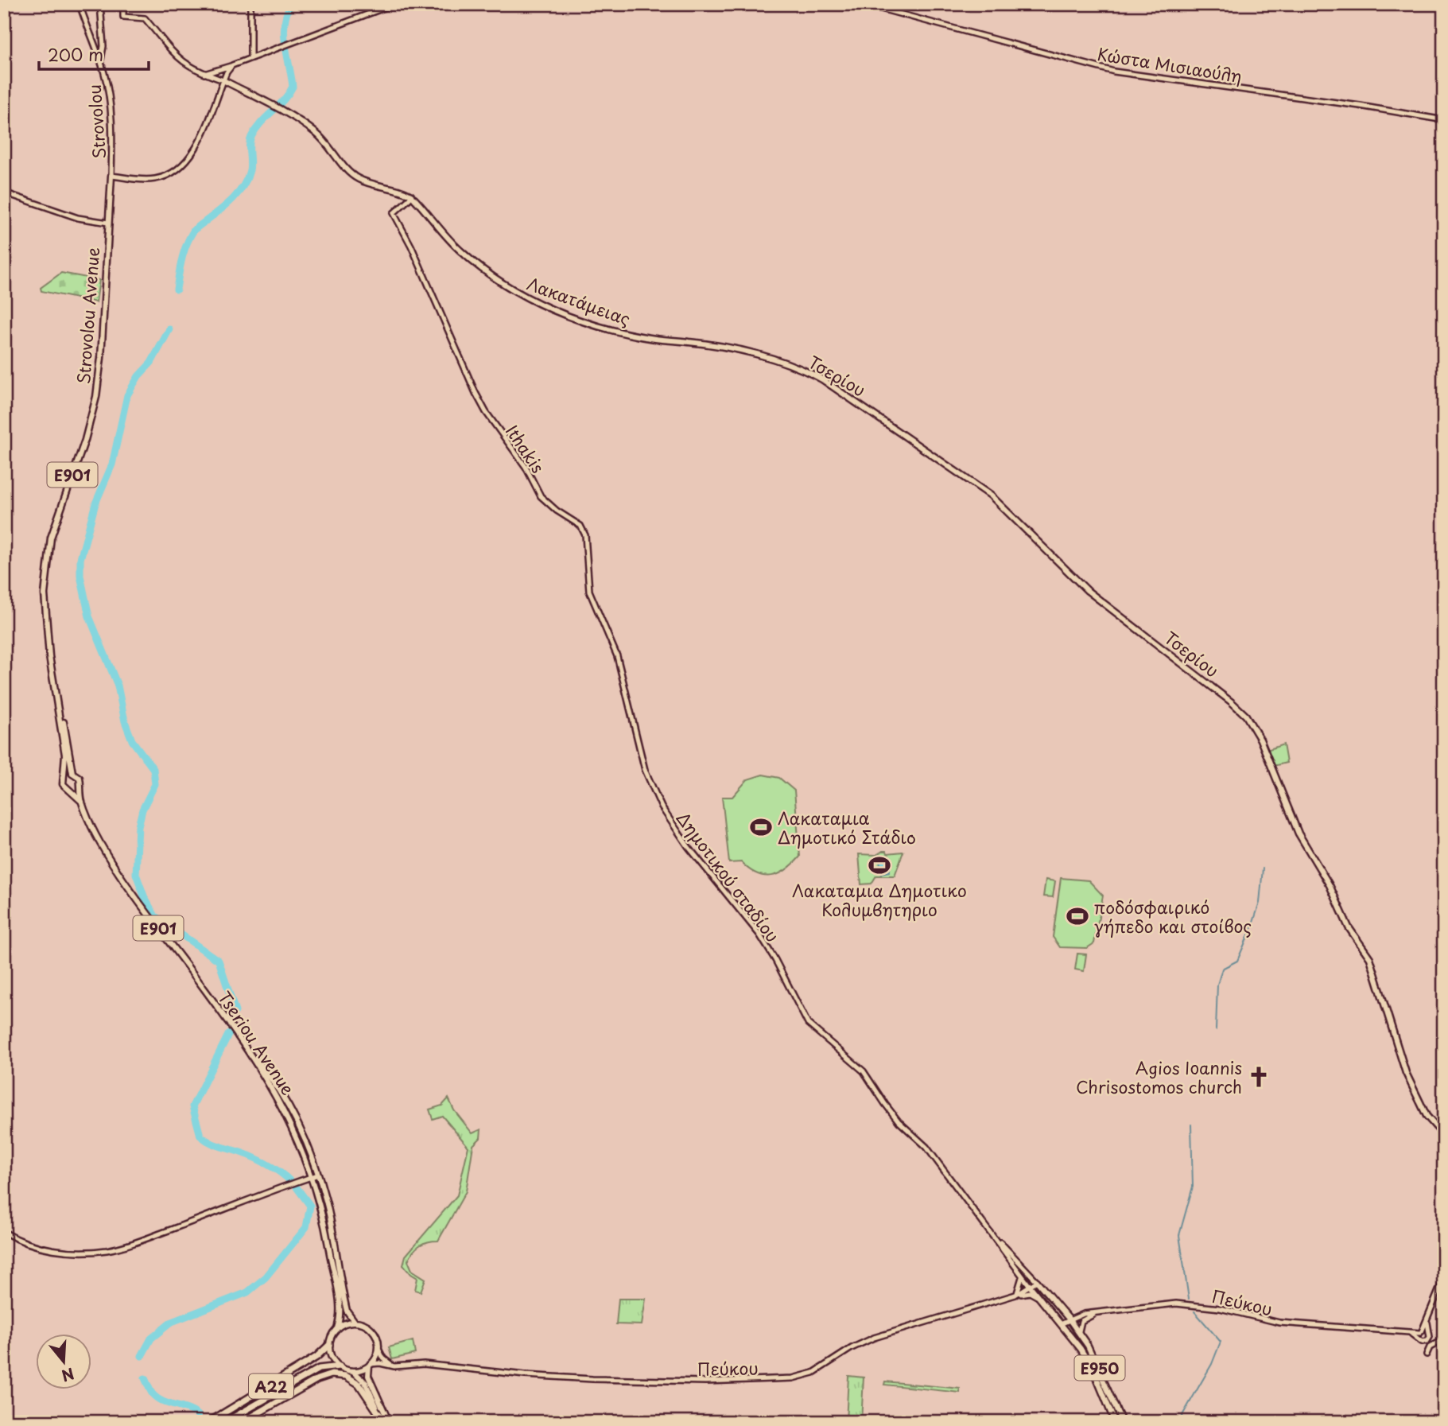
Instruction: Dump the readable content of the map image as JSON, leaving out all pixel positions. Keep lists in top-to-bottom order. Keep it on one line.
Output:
{"streets":{"highway":["A22"],"main road":["Κώστα Μισιαούλη","Strovolou","Λακατάμειας","Strovolou Avenue","Τσερίου","Ithakis","E901","Δημοτικού σταδίου","Tseriou Avenue","Πεύκου","E950"]},"crossings":[["Strovolou","Strovolou Avenue"],["Λακατάμειας","Τσερίου"],["Λακατάμειας","Ithakis"],["Strovolou Avenue","E901"],["Strovolou Avenue","Tseriou Avenue"],["Ithakis","Δημοτικού σταδίου"],["E901","Tseriou Avenue"],["Tseriou Avenue","Πεύκου"],["Tseriou Avenue","A22"],["Πεύκου","E950"],["Πεύκου","A22"]],"places":{"sports":["Λακαταμια Δημοτικό Στάδιο","Λακαταμια Δημοτικο Κολυμβητηριο","ποδόσφαιρικό γήπεδο και στοίβος"],"church":["Agios Ioannis Chrisostomos church"]},"scale_bar":"200 m","north":"bottom"}
